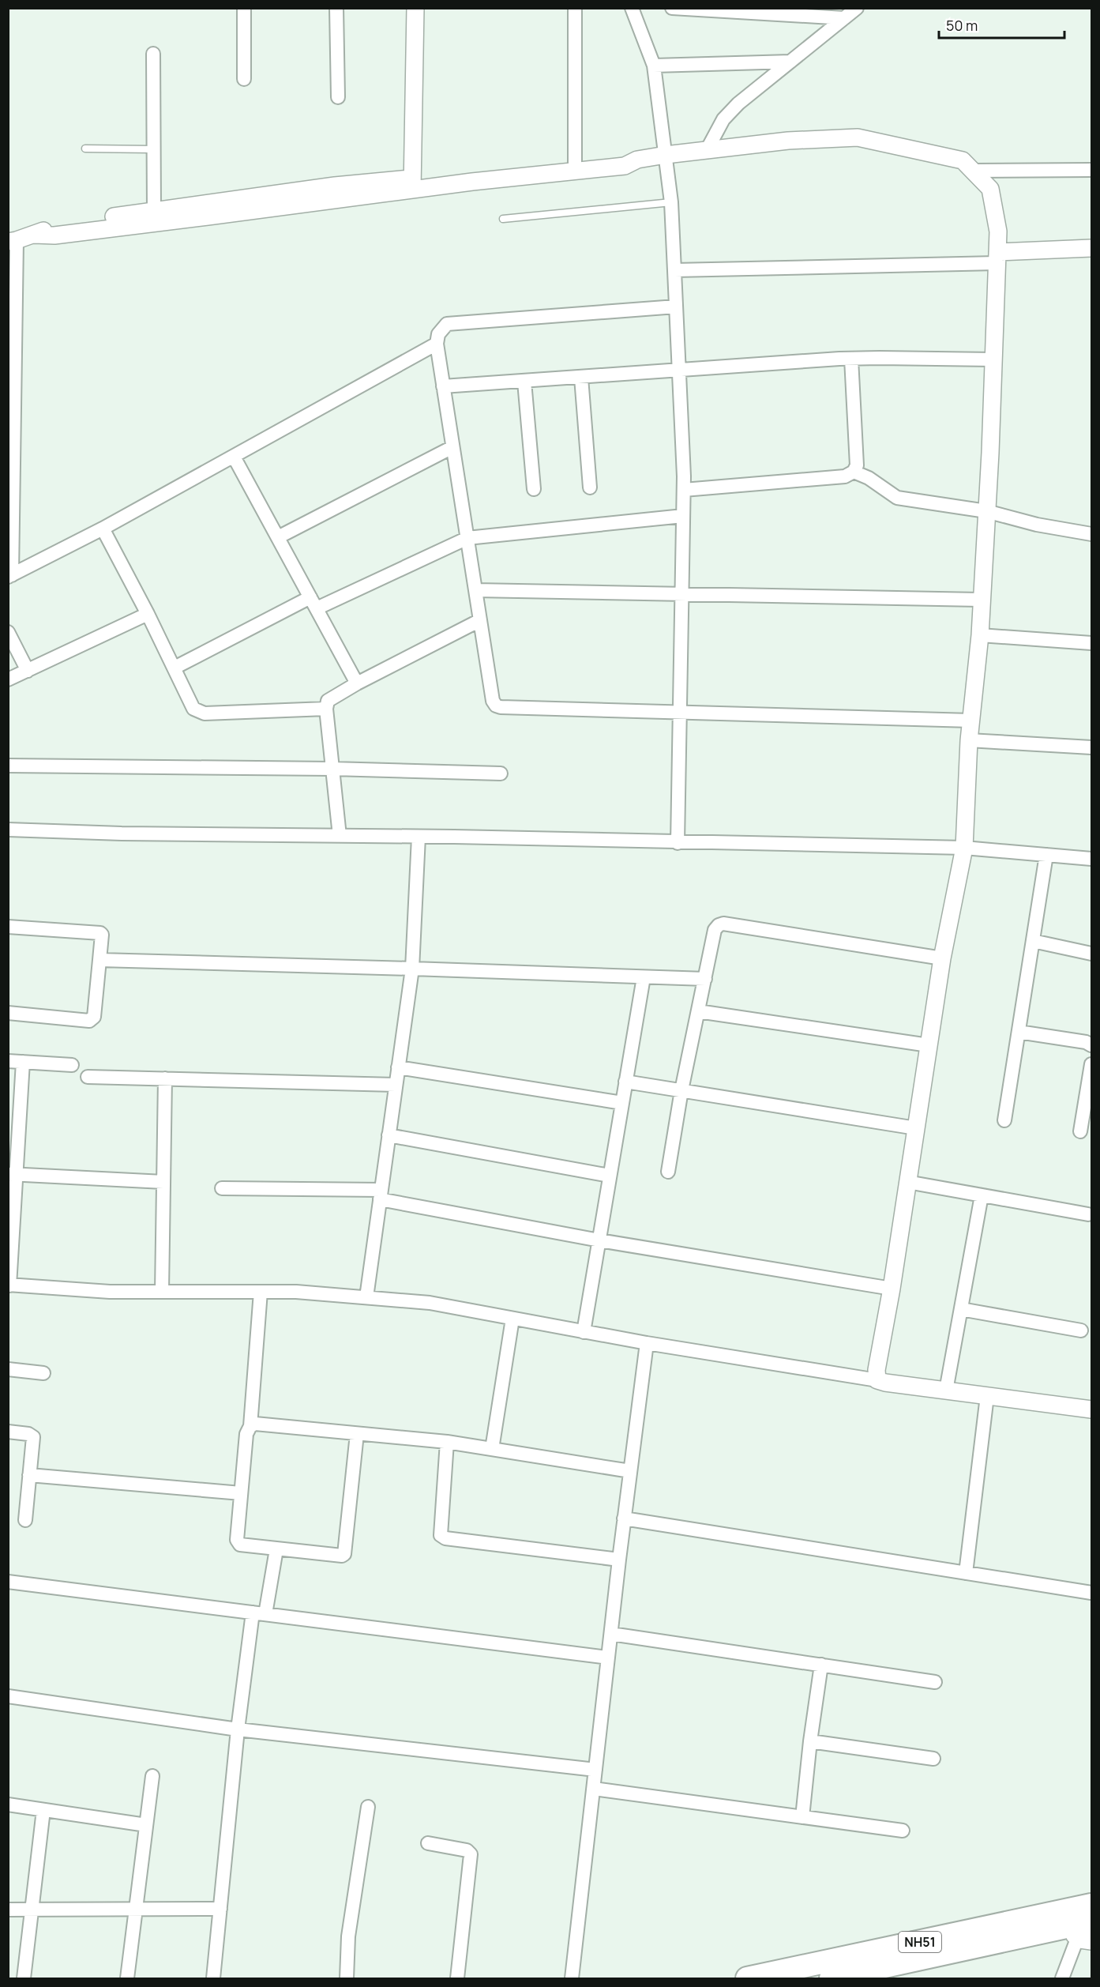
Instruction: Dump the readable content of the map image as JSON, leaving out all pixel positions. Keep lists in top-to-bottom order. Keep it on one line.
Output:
{"streets":{"highway":["NH51"]},"scale_bar":"50 m"}
